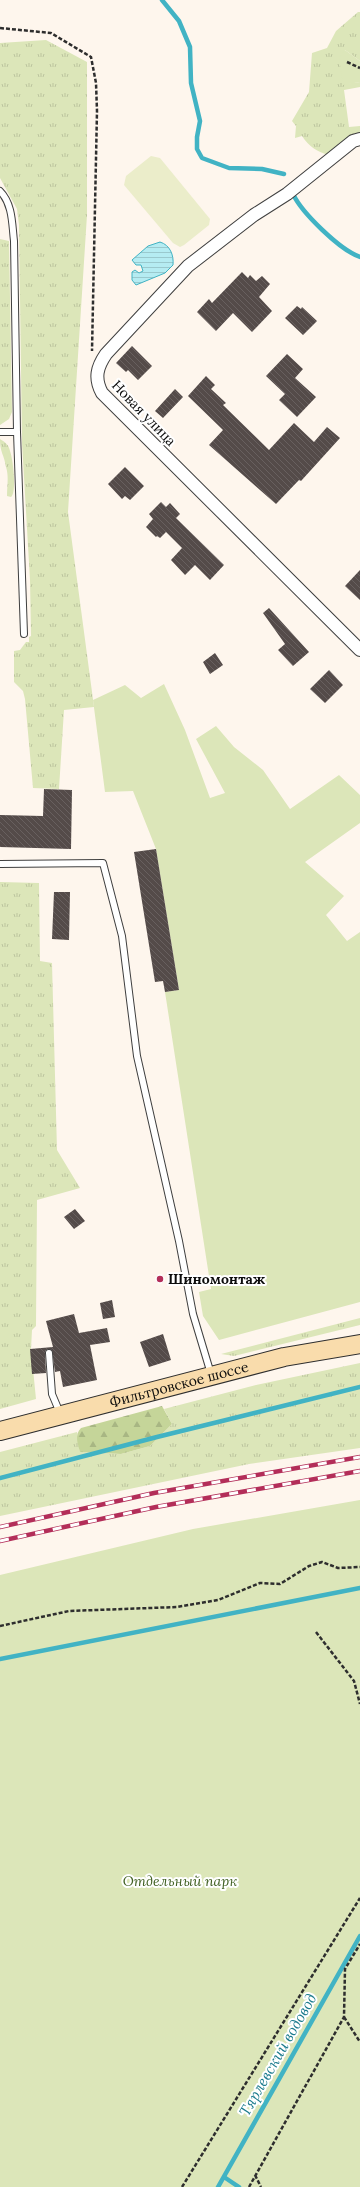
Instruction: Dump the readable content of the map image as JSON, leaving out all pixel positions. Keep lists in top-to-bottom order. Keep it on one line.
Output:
{"streets":{"main road":["Фильтровское шоссе"],"street":["Новая улица"]},"water":["Тярлевский водовод"],"parks":["Отдельный парк"],"places":["Шиномонтаж"]}
